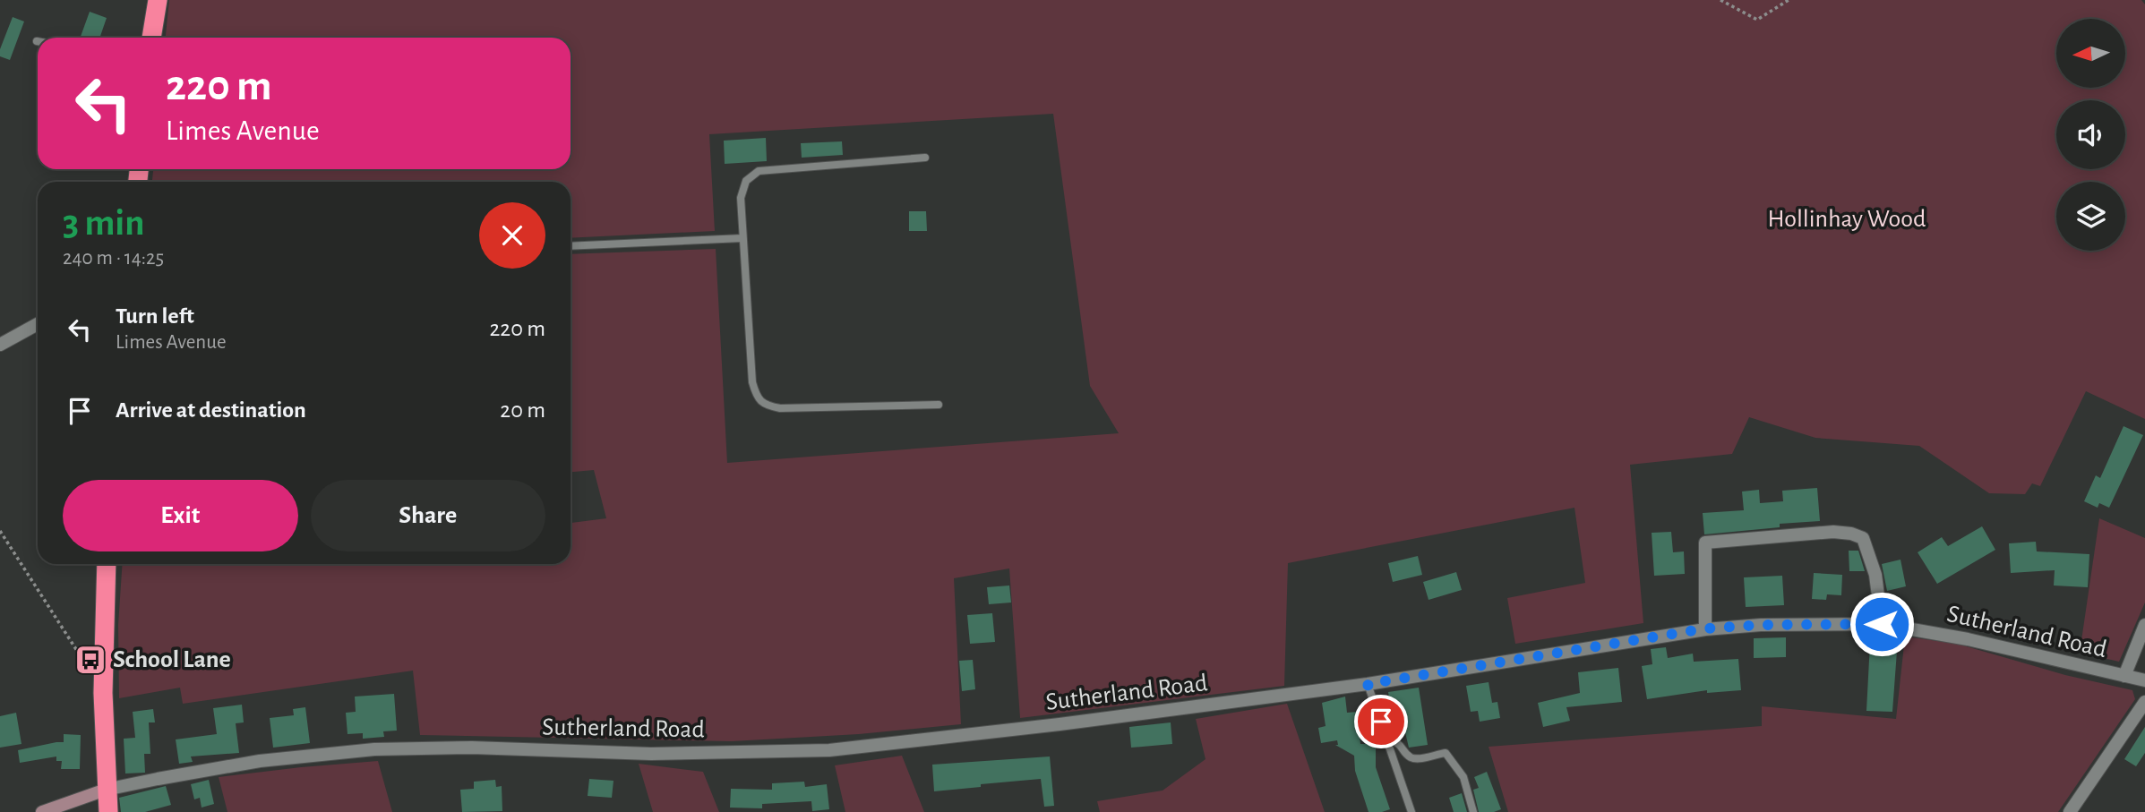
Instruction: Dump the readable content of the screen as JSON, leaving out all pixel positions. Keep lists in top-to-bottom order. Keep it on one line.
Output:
{"streets":{"street":["Sutherland Road"]},"parks":["Hollinhay Wood"],"places":{"bus stop":["School Lane"]},"north":"left","page":{"turn":["220 m","Limes Avenue"],"heading":["3 min","240 m · 14:25"],"list":[{"name":"Turn left","note":"Limes Avenue","value":"220 m"},{"name":"Arrive at destination","value":"20 m"}],"buttons":["Exit","Share"]}}
